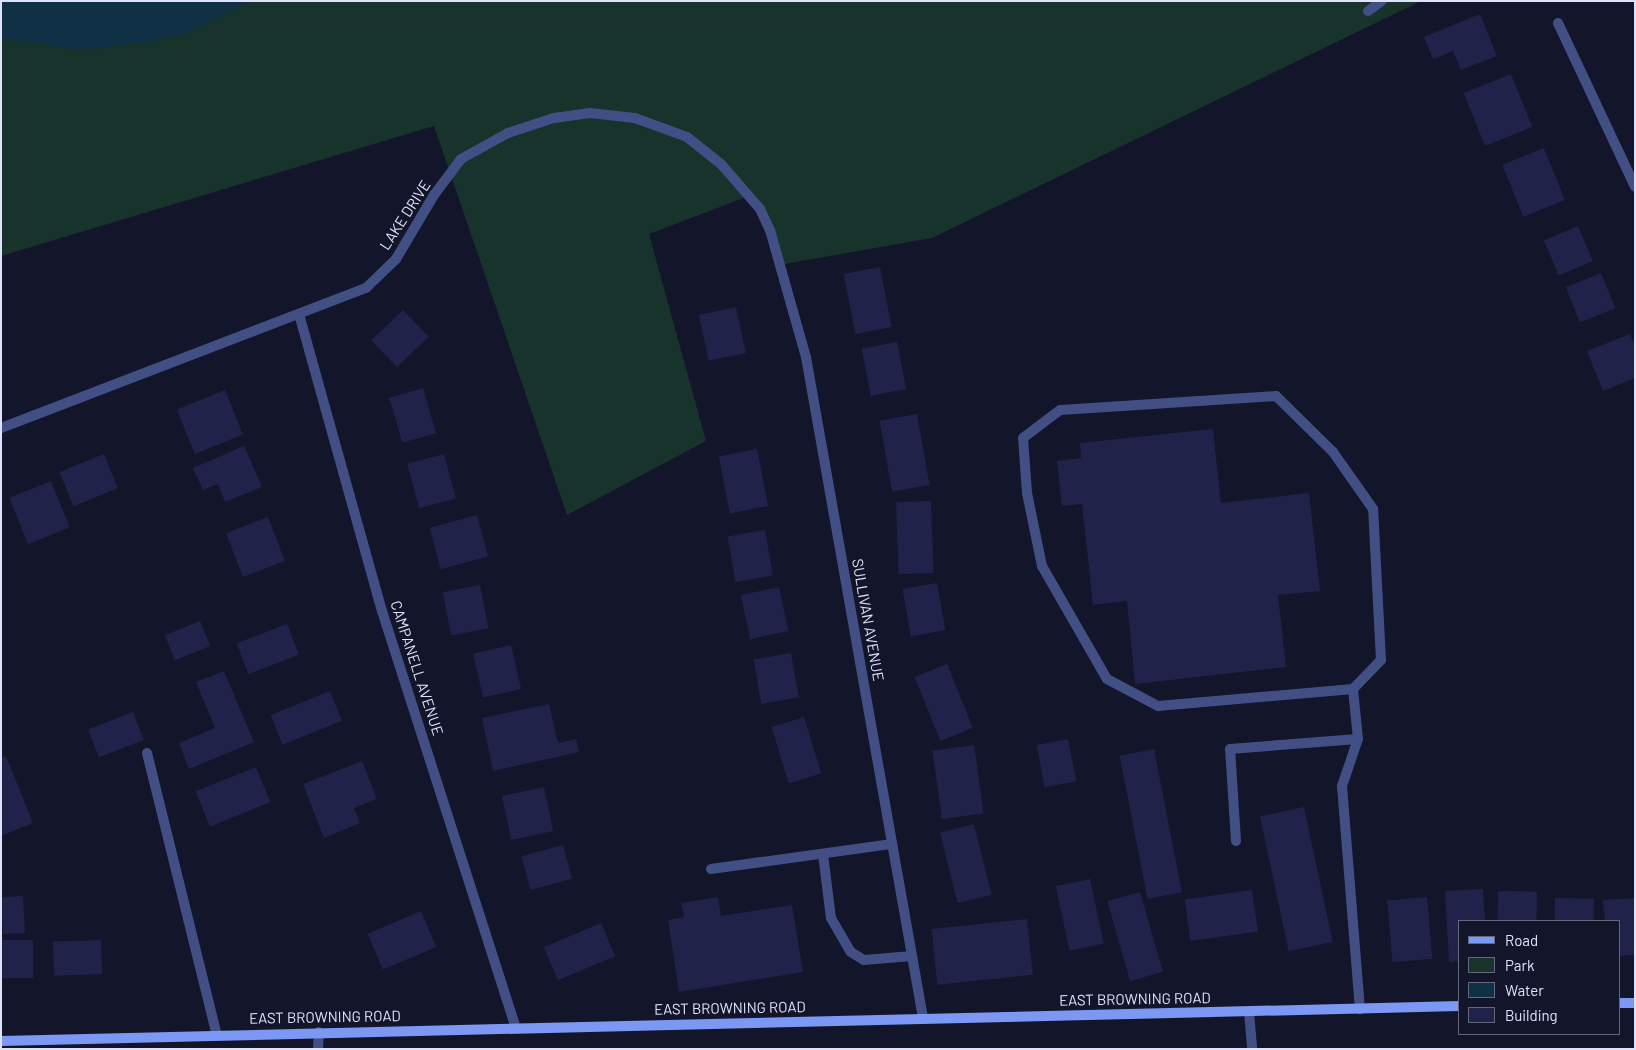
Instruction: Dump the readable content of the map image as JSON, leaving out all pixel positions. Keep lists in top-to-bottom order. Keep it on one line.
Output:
{"streets":{"main road":["EAST BROWNING ROAD"],"street":["LAKE DRIVE","SULLIVAN AVENUE","CAMPANELL AVENUE"]},"crossings":[["LAKE DRIVE","SULLIVAN AVENUE"],["LAKE DRIVE","CAMPANELL AVENUE"],["SULLIVAN AVENUE","EAST BROWNING ROAD"],["CAMPANELL AVENUE","EAST BROWNING ROAD"]],"legend":["Road","Park","Water","Building"]}
